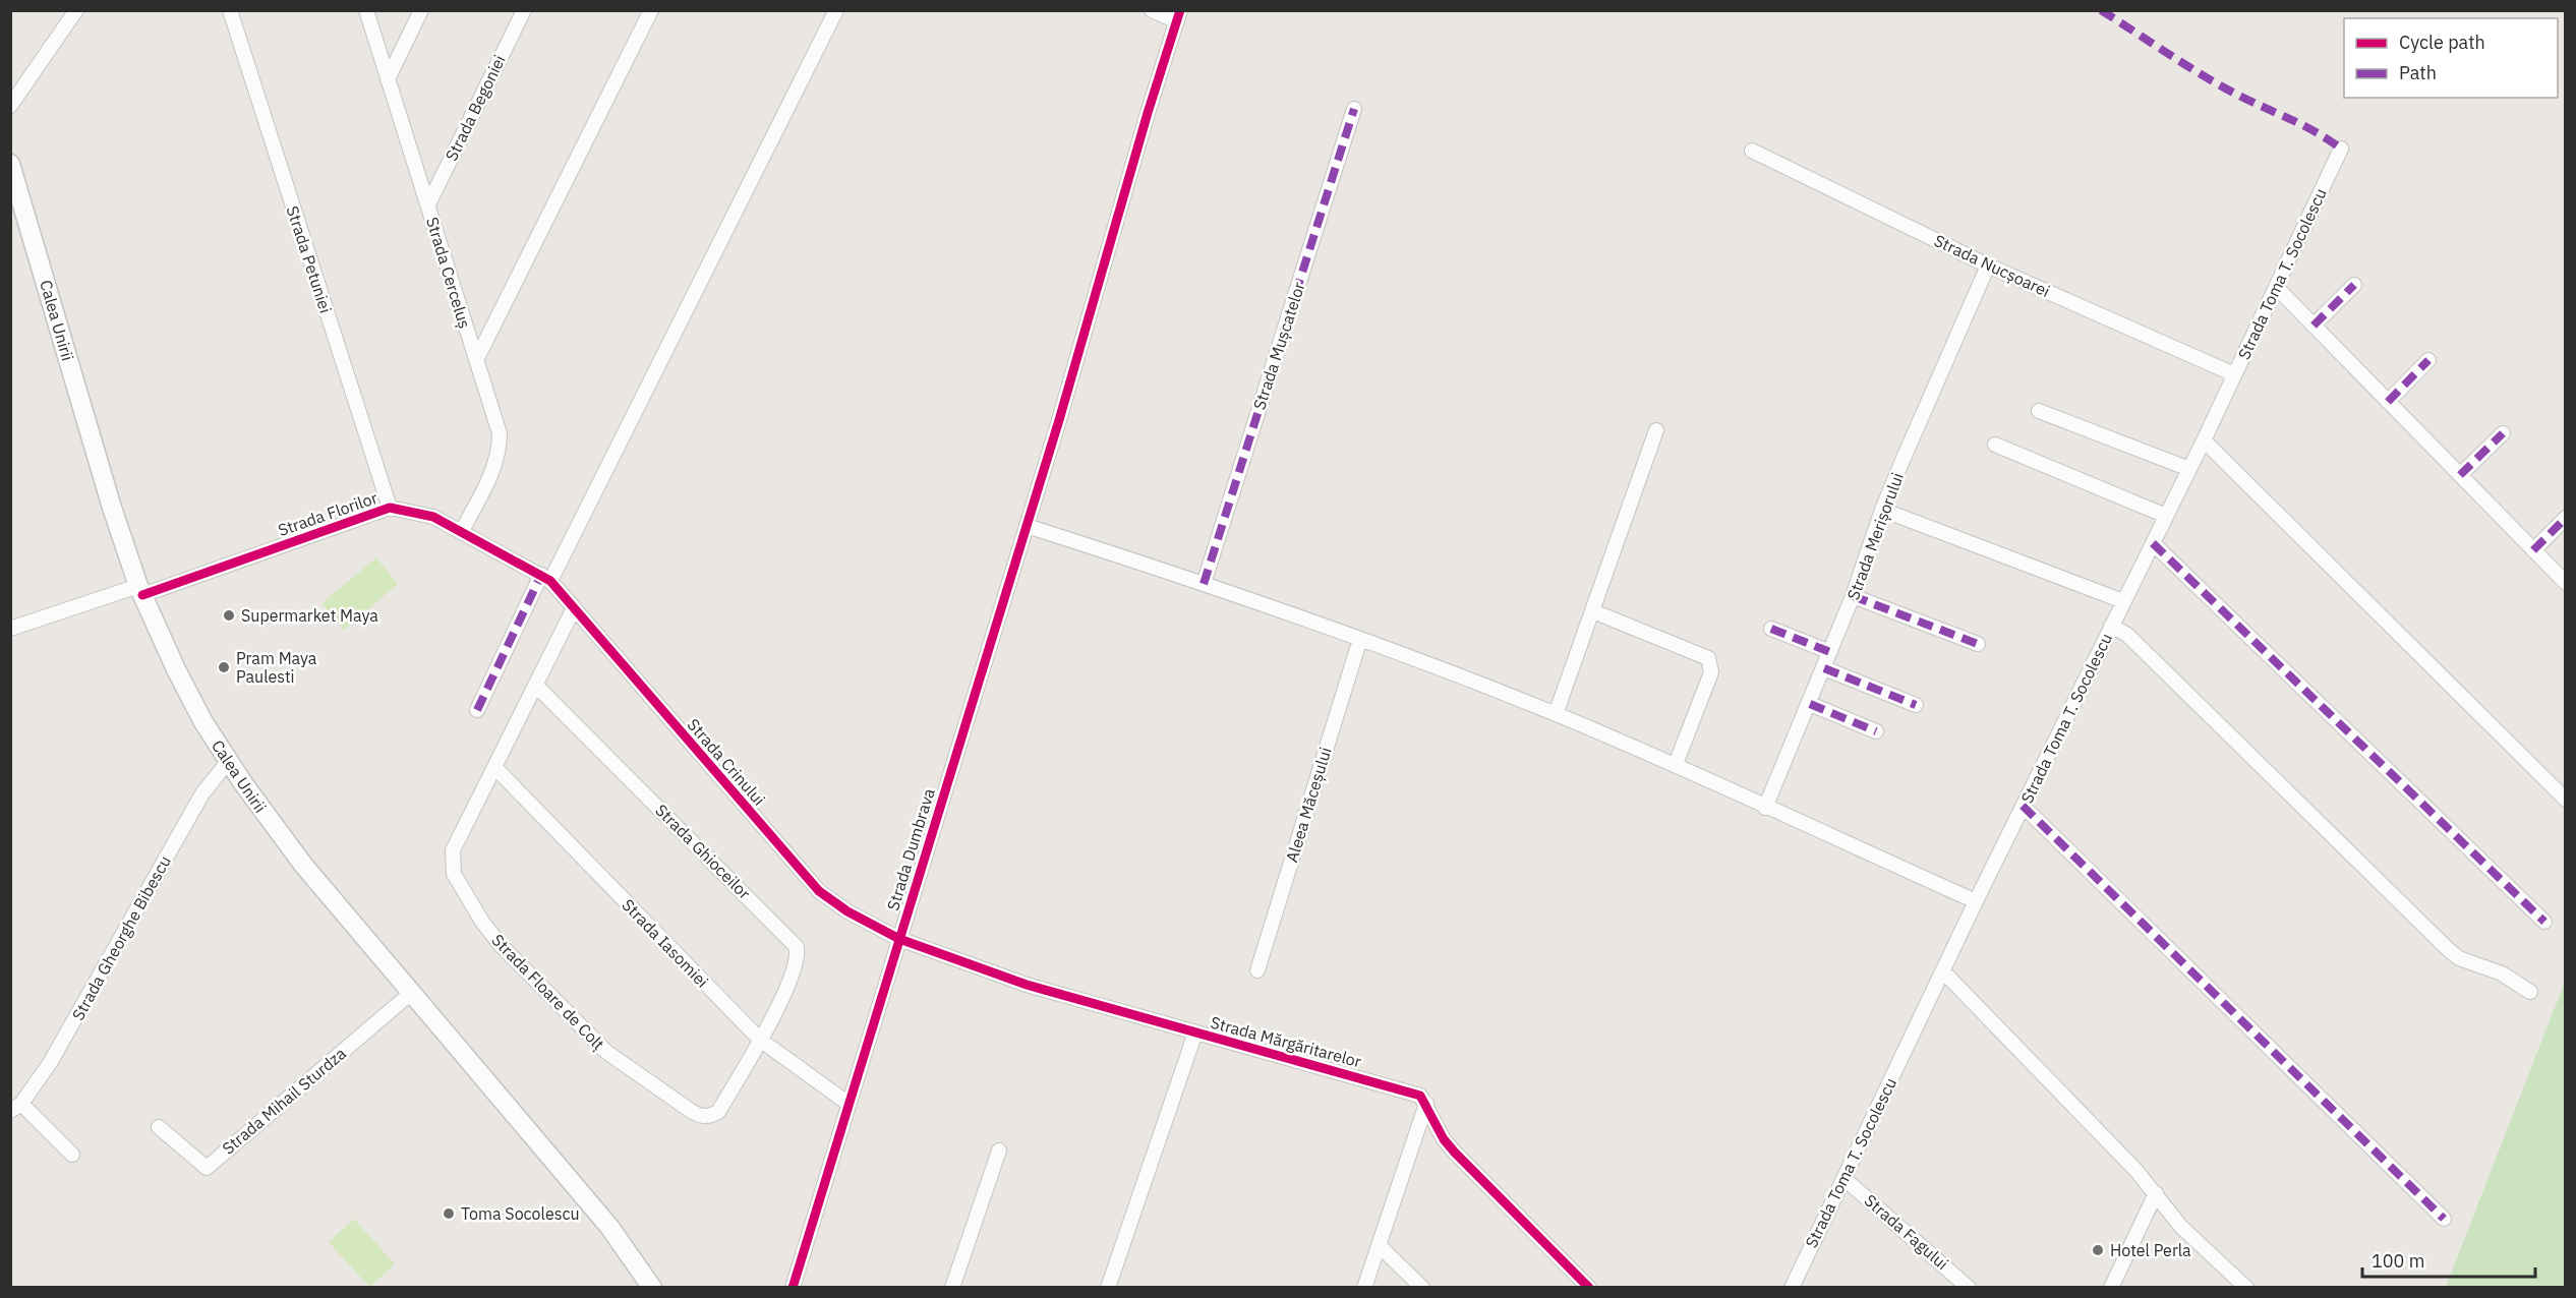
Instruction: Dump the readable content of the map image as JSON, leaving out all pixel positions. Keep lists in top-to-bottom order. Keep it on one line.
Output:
{"streets":{"main road":["Calea Unirii"],"street":["Strada Begoniei","Strada Petuniei","Strada Nucșoarei","Strada Cerceluș","Strada Toma T. Socolescu","Strada Mușcatelor","Strada Florilor","Strada Merișorului","Strada Crinului","Aleea Măceșului","Strada Dumbrava","Strada Ghioceilor","Strada Gheorghe Bibescu","Strada Iasomiei","Strada Floare de Colț","Strada Mărgăritarelor","Strada Mihail Sturdza","Strada Fagului"]},"crossings":[["Strada Begoniei","Strada Cerceluș"],["Strada Petuniei","Strada Florilor"],["Strada Nucșoarei","Strada Toma T. Socolescu"],["Strada Nucșoarei","Strada Merișorului"],["Strada Cerceluș","Strada Florilor"],["Strada Toma T. Socolescu","Strada Fagului"],["Calea Unirii","Strada Florilor"],["Calea Unirii","Strada Gheorghe Bibescu"],["Calea Unirii","Strada Mihail Sturdza"],["Strada Florilor","Strada Crinului"],["Strada Crinului","Strada Dumbrava"],["Strada Crinului","Strada Floare de Colț"],["Strada Crinului","Strada Mărgăritarelor"],["Strada Dumbrava","Strada Iasomiei"],["Strada Dumbrava","Strada Mărgăritarelor"],["Strada Ghioceilor","Strada Iasomiei"],["Strada Ghioceilor","Strada Floare de Colț"],["Strada Iasomiei","Strada Floare de Colț"]],"places":["Supermarket Maya","Pram Maya Paulesti","Toma Socolescu","Hotel Perla"],"legend":["Cycle path","Path"],"scale_bar":"100 m"}
